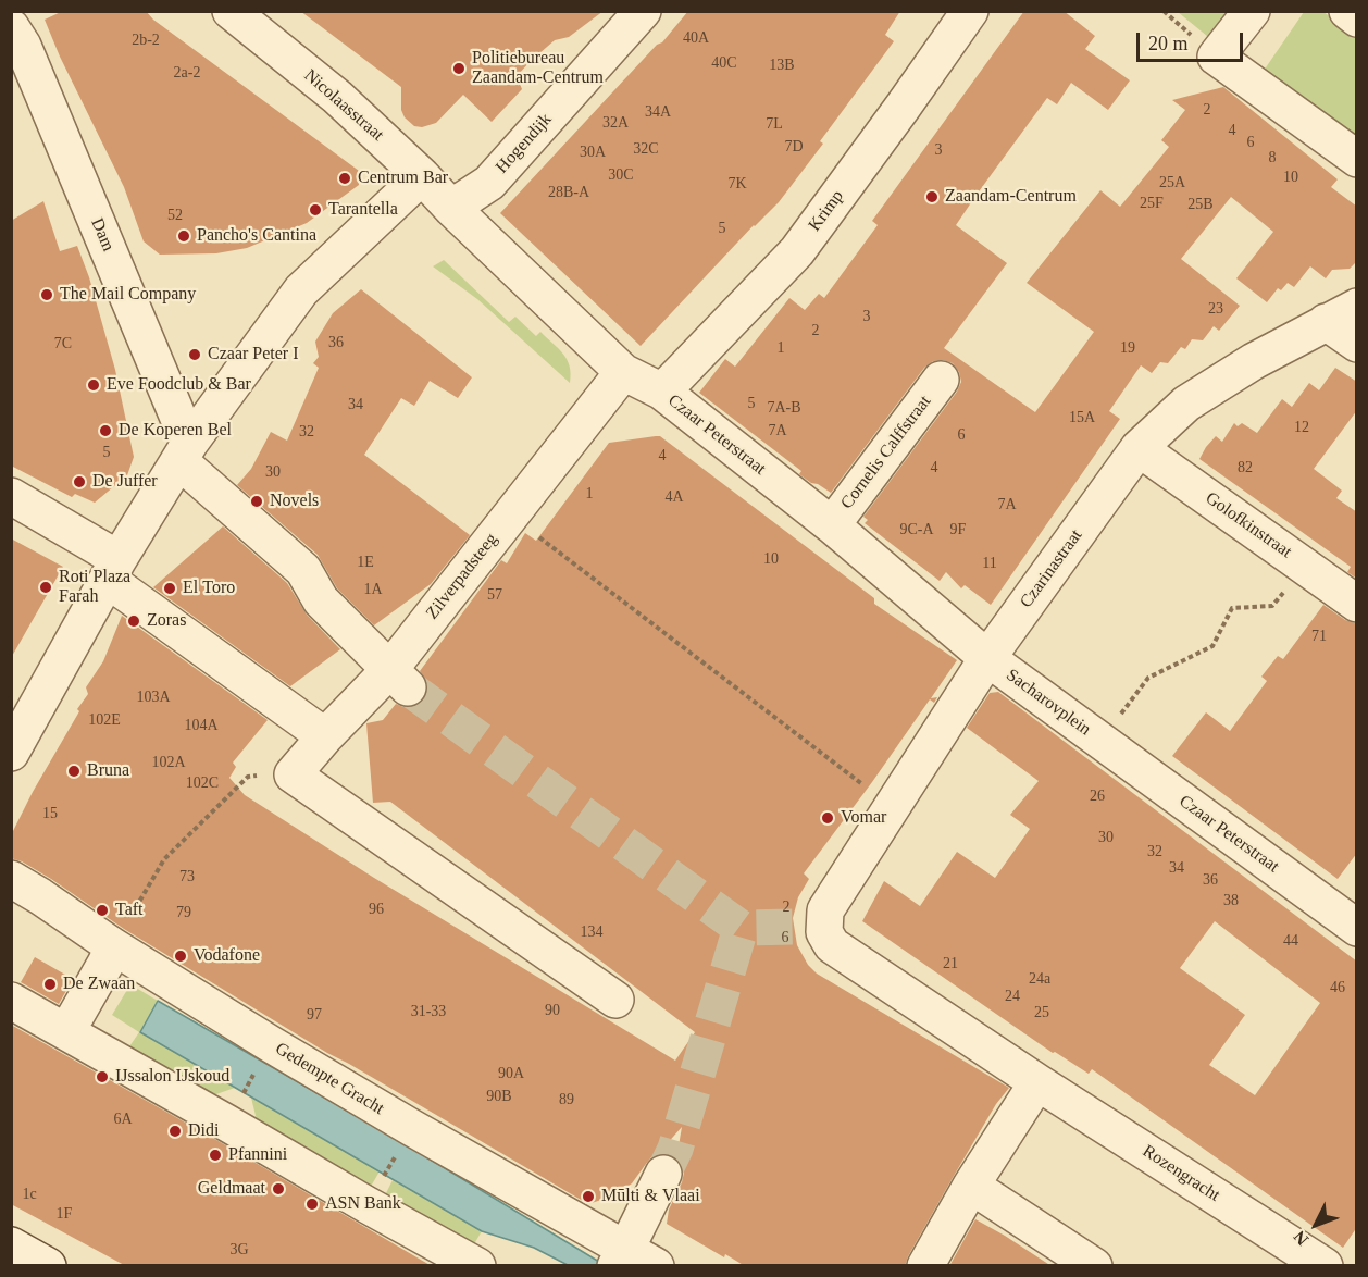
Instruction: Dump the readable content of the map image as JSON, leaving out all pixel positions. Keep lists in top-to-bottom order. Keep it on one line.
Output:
{"streets":{"street":["Nicolaasstraat","Hogendijk","Krimp","Dam","Czaar Peterstraat","Cornelis Calffstraat","Golofkinstraat","Czarinastraat","Zilverpadsteeg","Sacharovplein","Gedempte Gracht","Rozengracht"]},"crossings":[["Nicolaasstraat","Hogendijk"],["Nicolaasstraat","Czaar Peterstraat"],["Hogendijk","Czaar Peterstraat"],["Krimp","Czaar Peterstraat"],["Czaar Peterstraat","Cornelis Calffstraat"],["Czaar Peterstraat","Czarinastraat"],["Czaar Peterstraat","Zilverpadsteeg"],["Czaar Peterstraat","Sacharovplein"],["Golofkinstraat","Czarinastraat"],["Golofkinstraat","Sacharovplein"],["Czarinastraat","Sacharovplein"],["Czarinastraat","Rozengracht"]],"places":["Politiebureau Zaandam-Centrum","Centrum Bar","Zaandam-Centrum","Tarantella","Pancho's Cantina","The Mail Company","Czaar Peter I","Eve Foodclub & Bar","De Koperen Bel","De Juffer","Novels","Roti Plaza Farah","El Toro","Zoras","Bruna","Vomar","Taft","Vodafone","De Zwaan","IJssalon IJskoud","Didi","Pfannini","Geldmaat","Mūlti & Vlaai","ASN Bank"],"house_numbers":["40A","2b-2","40C","13B","2a-2","2","34A","32A","7L","4","6","7D","32C","3","30A","8","30C","10","25A","7K","28B-A","25F","25B","52","5","23","3","2","36","7C","1","19","5","34","7A-B","15A","12","7A","32","6","5","4","4","82","30","1","4A","7A","9C-A","9F","10","1E","11","1A","57","71","103A","102E","104A","102A","102C","26","15","30","32","34","73","36","38","2","96","79","134","6","44","21","24a","46","24","90","31-33","25","97","90A","90B","89","6A","1c","1F","3G"],"scale_bar":"20 m","north":"bottom left"}
